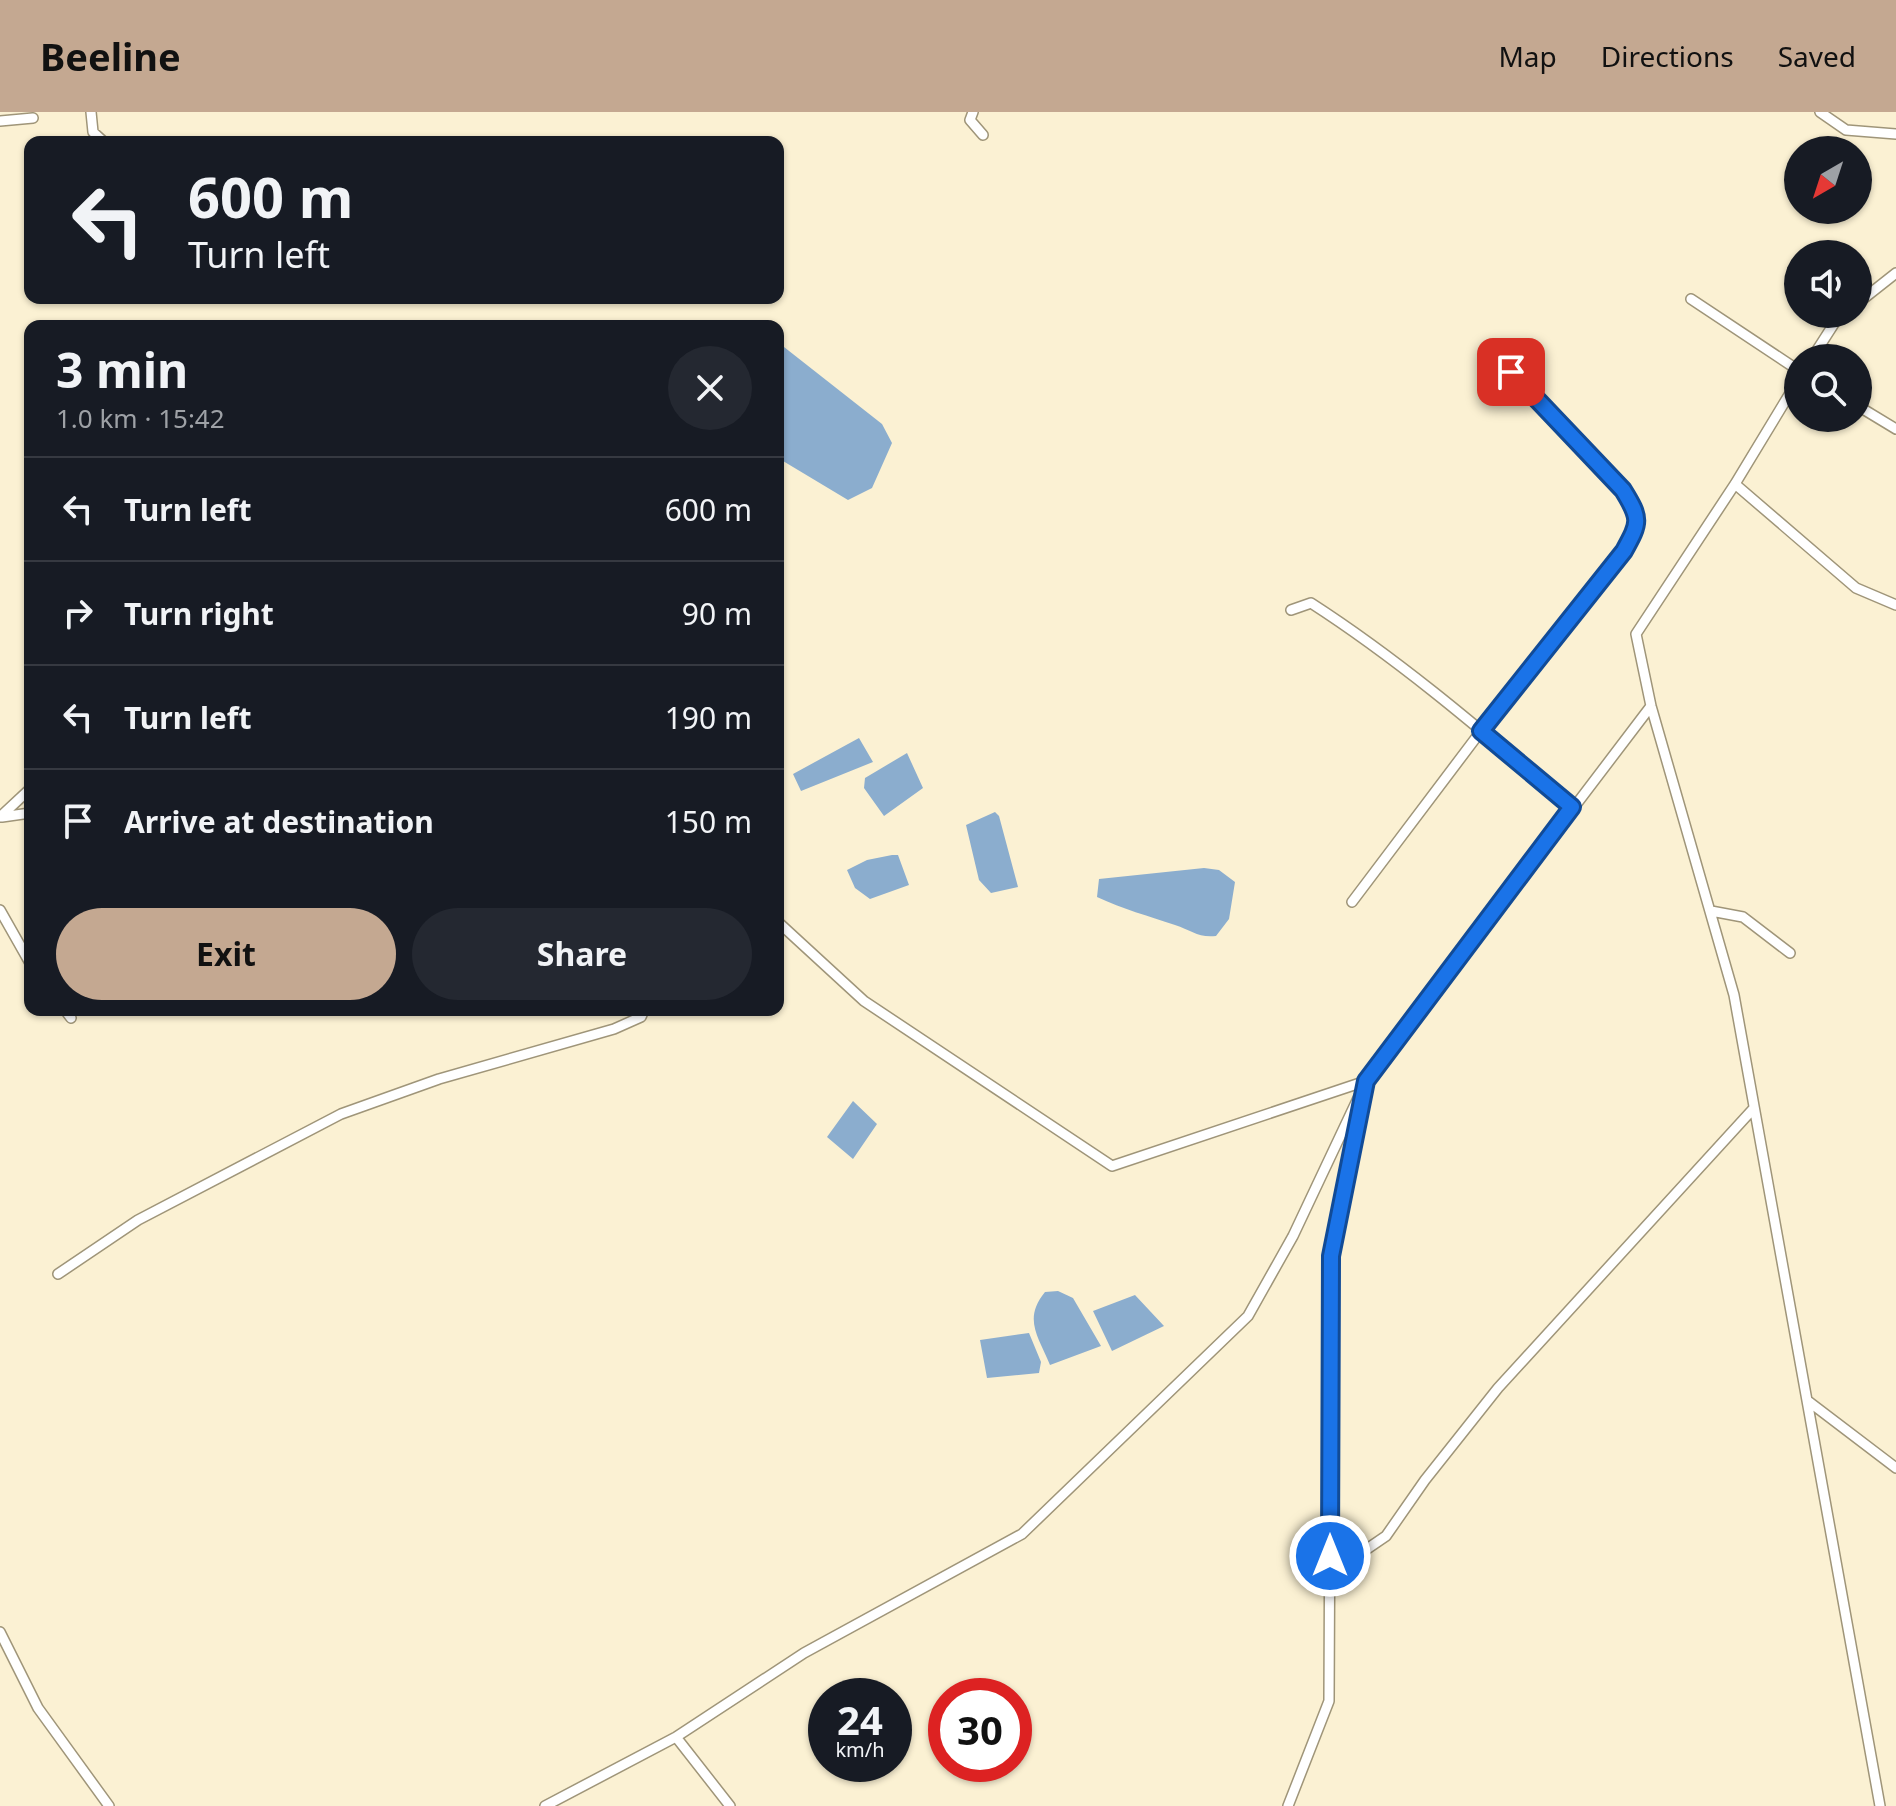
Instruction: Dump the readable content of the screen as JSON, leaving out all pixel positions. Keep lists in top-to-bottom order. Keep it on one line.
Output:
{"north":"bottom left","page":{"header":"Beeline","nav":["Map","Directions","Saved"],"turn":["600 m","Turn left"],"heading":["3 min","1.0 km · 15:42"],"list":[{"name":"Turn left","value":"600 m"},{"name":"Turn right","value":"90 m"},{"name":"Turn left","value":"190 m"},{"name":"Arrive at destination","value":"150 m"}],"buttons":["Exit","Share"],"speed":"24 km/h","limit":"30"}}
